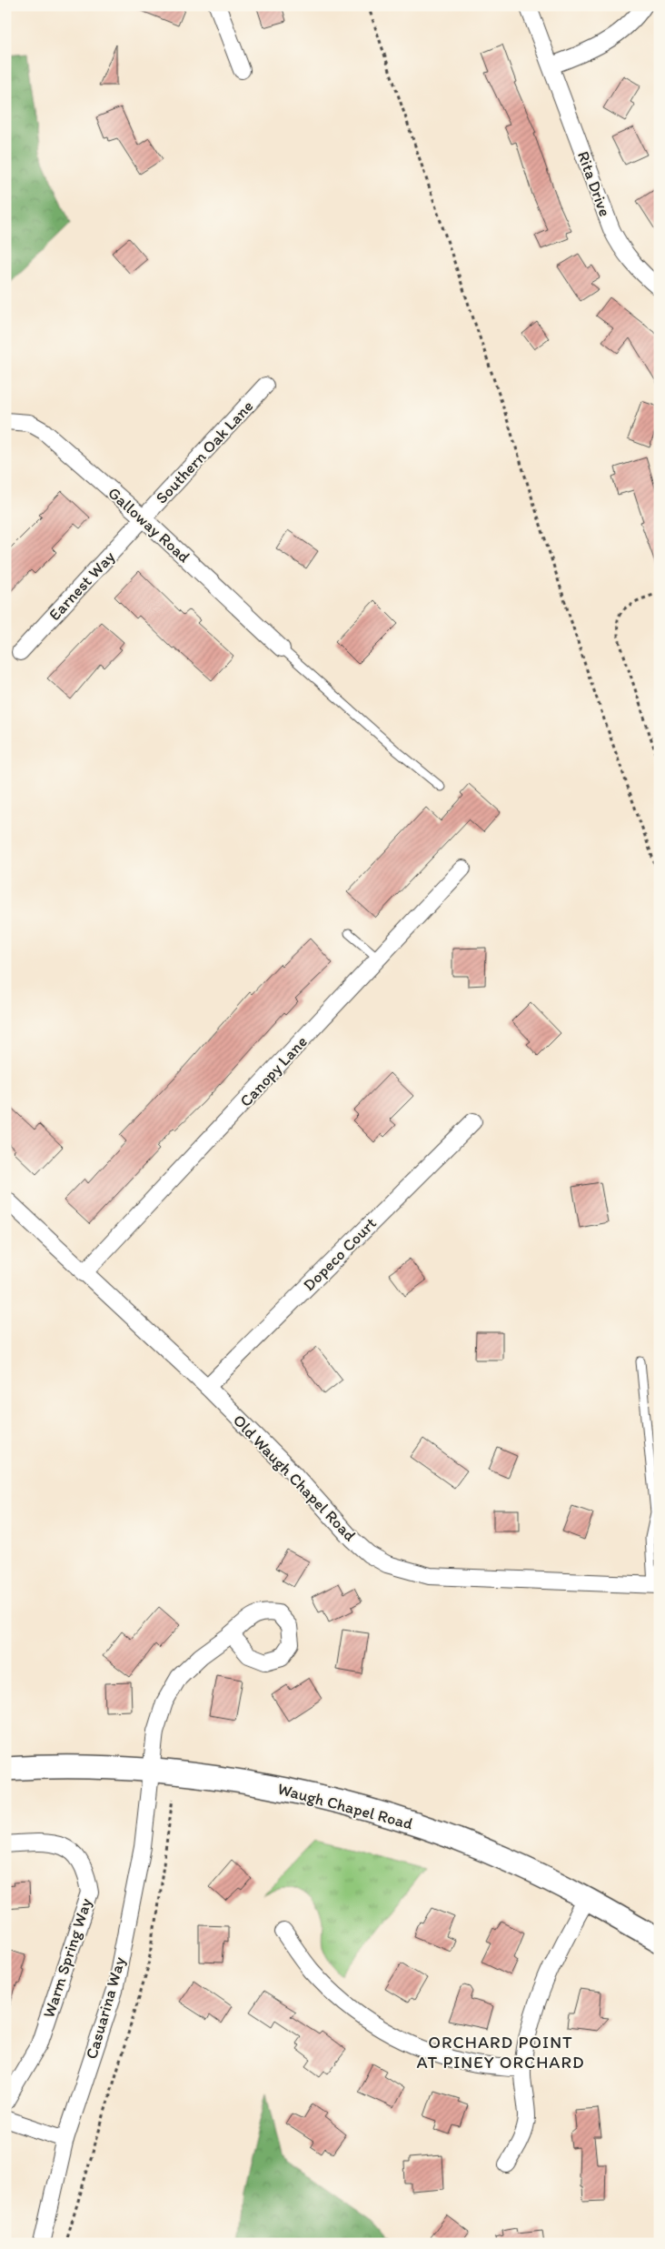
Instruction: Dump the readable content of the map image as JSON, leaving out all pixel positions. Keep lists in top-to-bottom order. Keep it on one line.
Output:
{"streets":{"main road":["Waugh Chapel Road"],"street":["Rita Drive","Southern Oak Lane","Galloway Road","Earnest Way","Canopy Lane","Dopeco Court","Old Waugh Chapel Road","Warm Spring Way","Casuarina Way"]},"crossings":[["Southern Oak Lane","Galloway Road"],["Southern Oak Lane","Earnest Way"],["Galloway Road","Earnest Way"],["Canopy Lane","Old Waugh Chapel Road"],["Dopeco Court","Old Waugh Chapel Road"],["Waugh Chapel Road","Casuarina Way"]],"districts":["ORCHARD POINT AT PINEY ORCHARD"]}
